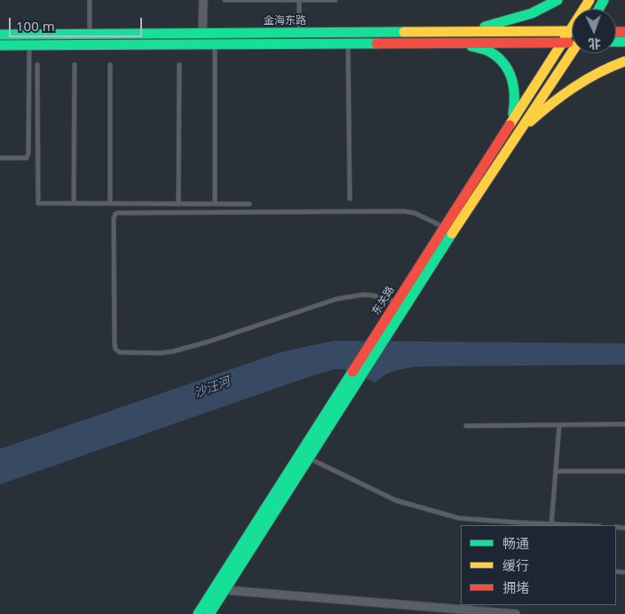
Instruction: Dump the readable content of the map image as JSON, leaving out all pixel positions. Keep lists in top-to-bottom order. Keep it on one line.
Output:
{"streets":{"main road":["金海东路","东关路"]},"crossings":[["金海东路","东关路"]],"water":["沙汪河"],"legend":["畅通","缓行","拥堵"],"scale_bar":"100 m","north":"bottom"}
